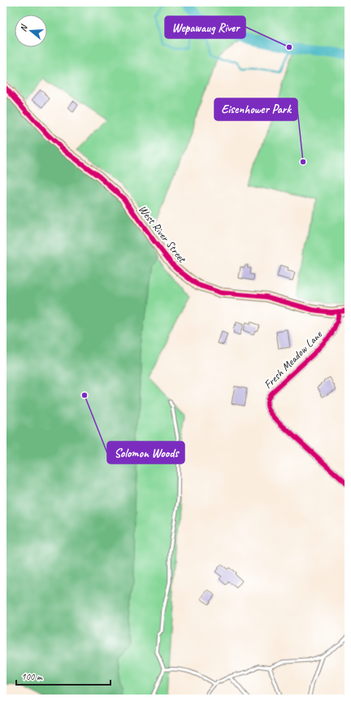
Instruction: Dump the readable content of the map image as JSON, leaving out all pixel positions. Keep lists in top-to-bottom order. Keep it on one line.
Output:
{"streets":{"street":["West River Street","Fresh Meadow Lane"]},"crossings":[["West River Street","Fresh Meadow Lane"]],"places":["Wepawaug River","Eisenhower Park","Solomon Woods"],"scale_bar":"100 m","north":"left"}
